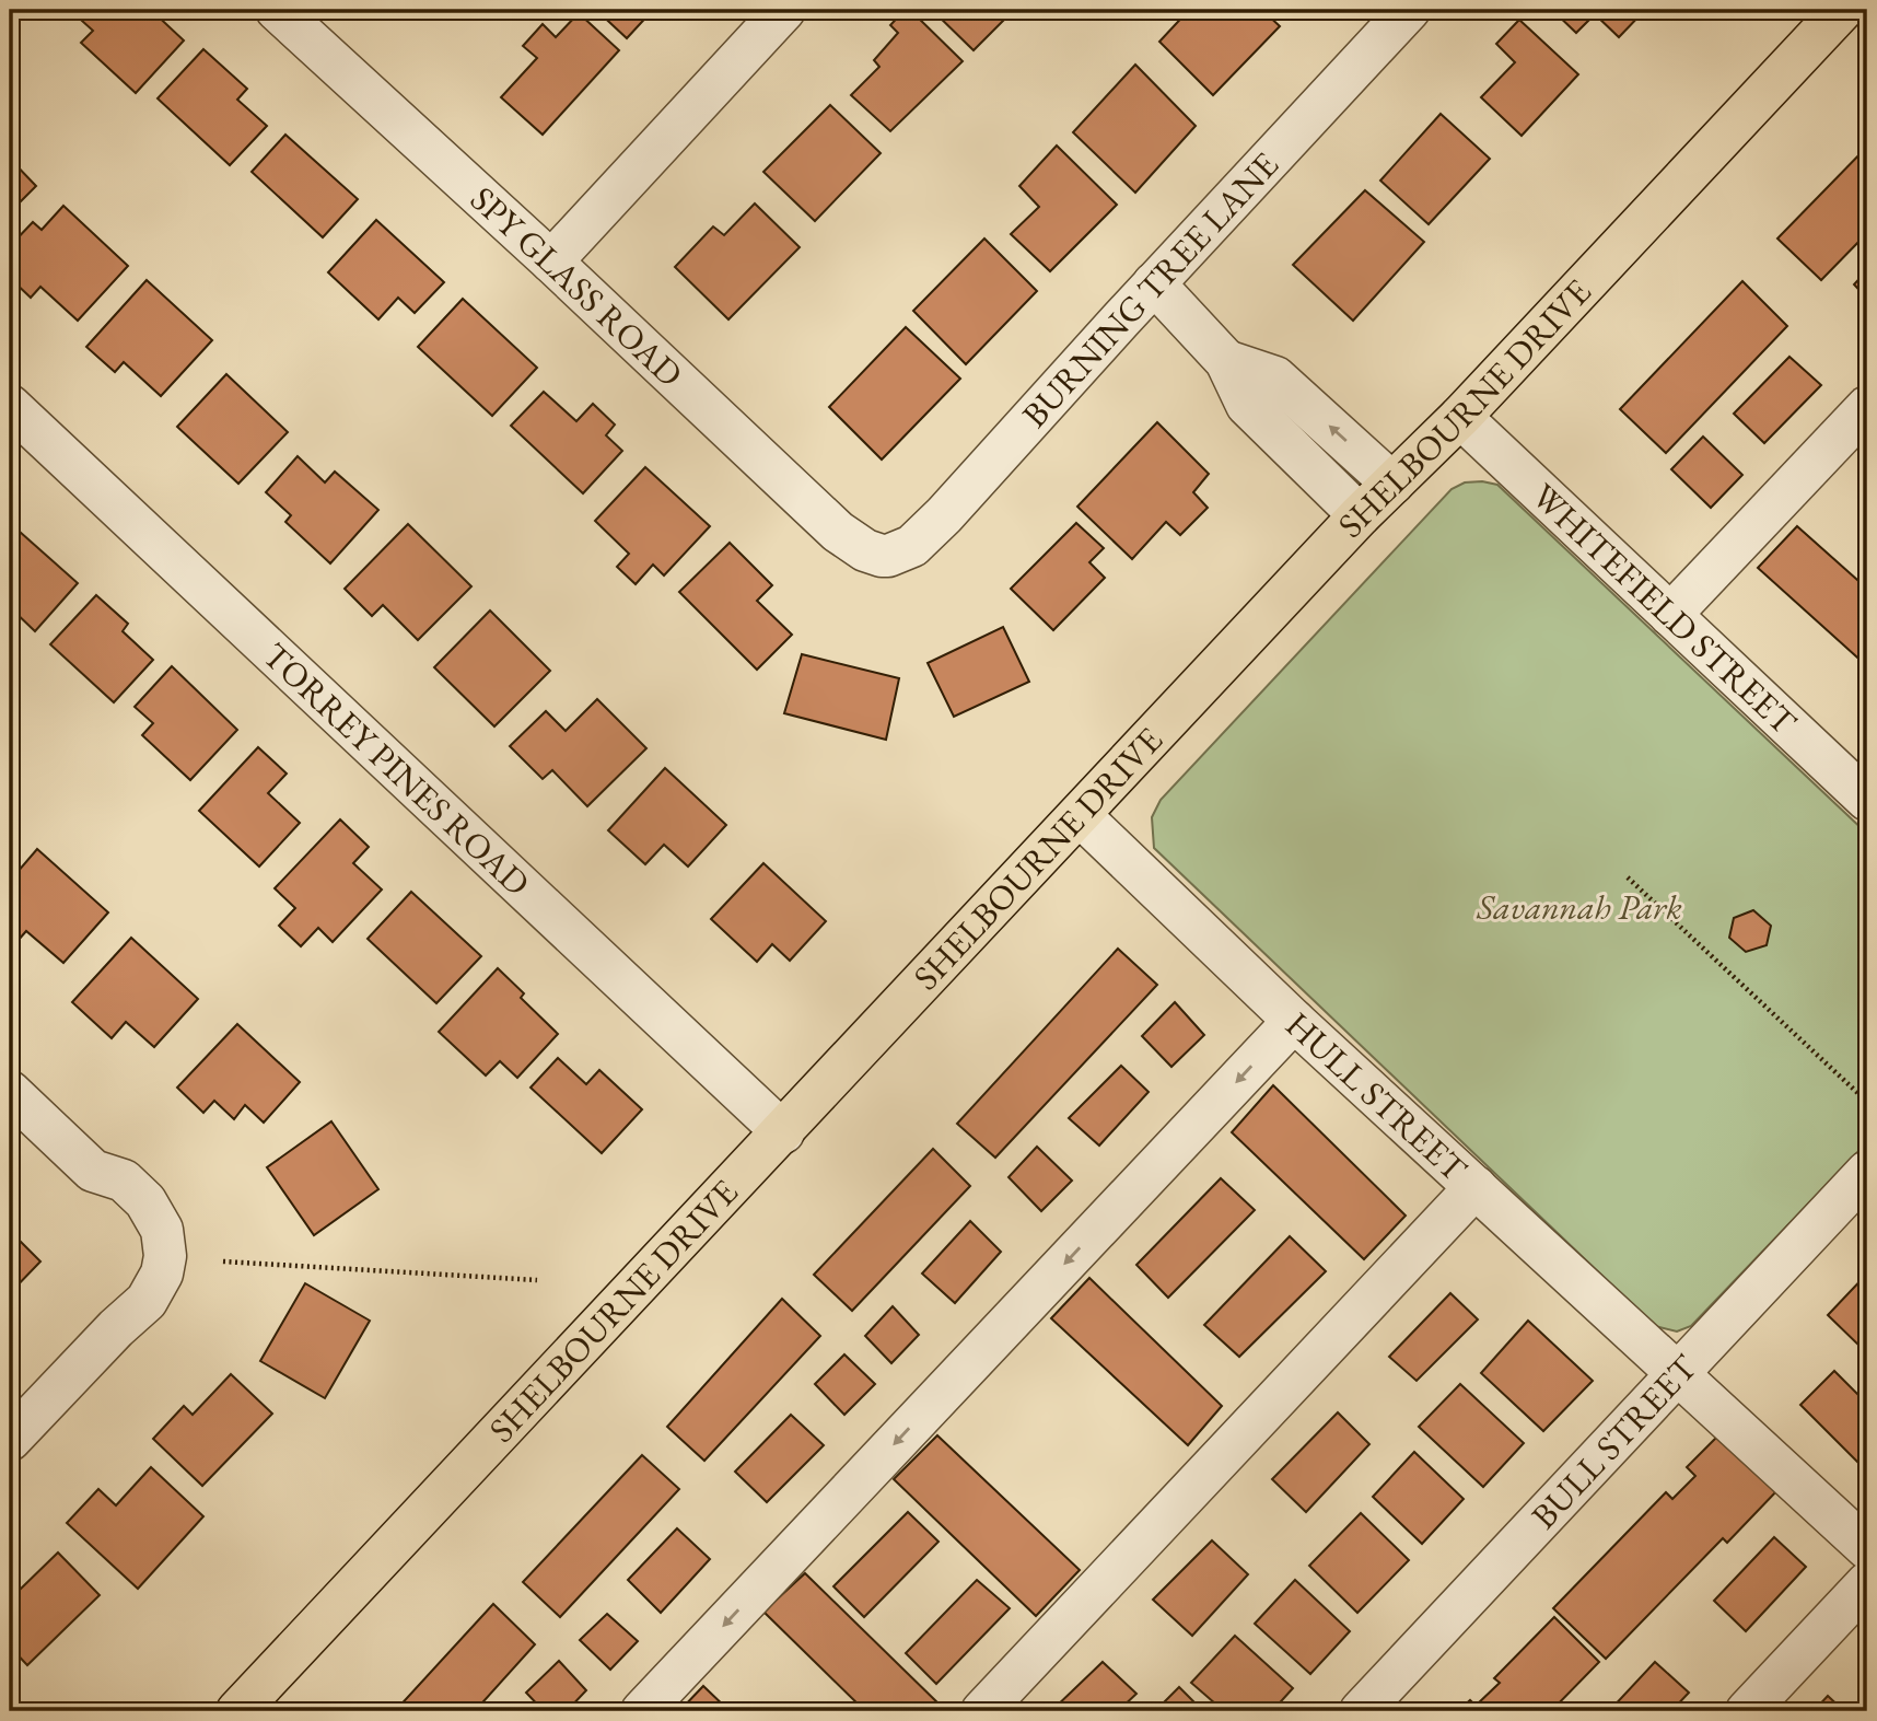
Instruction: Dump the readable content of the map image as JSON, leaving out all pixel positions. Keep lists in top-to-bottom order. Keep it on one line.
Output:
{"streets":{"main road":["SHELBOURNE DRIVE"],"street":["SPY GLASS ROAD","BURNING TREE LANE","WHITEFIELD STREET","TORREY PINES ROAD","HULL STREET","BULL STREET"]},"crossings":[["SPY GLASS ROAD","BURNING TREE LANE"],["SHELBOURNE DRIVE","WHITEFIELD STREET"],["SHELBOURNE DRIVE","TORREY PINES ROAD"],["SHELBOURNE DRIVE","HULL STREET"],["HULL STREET","BULL STREET"]],"parks":["Savannah Park"]}
